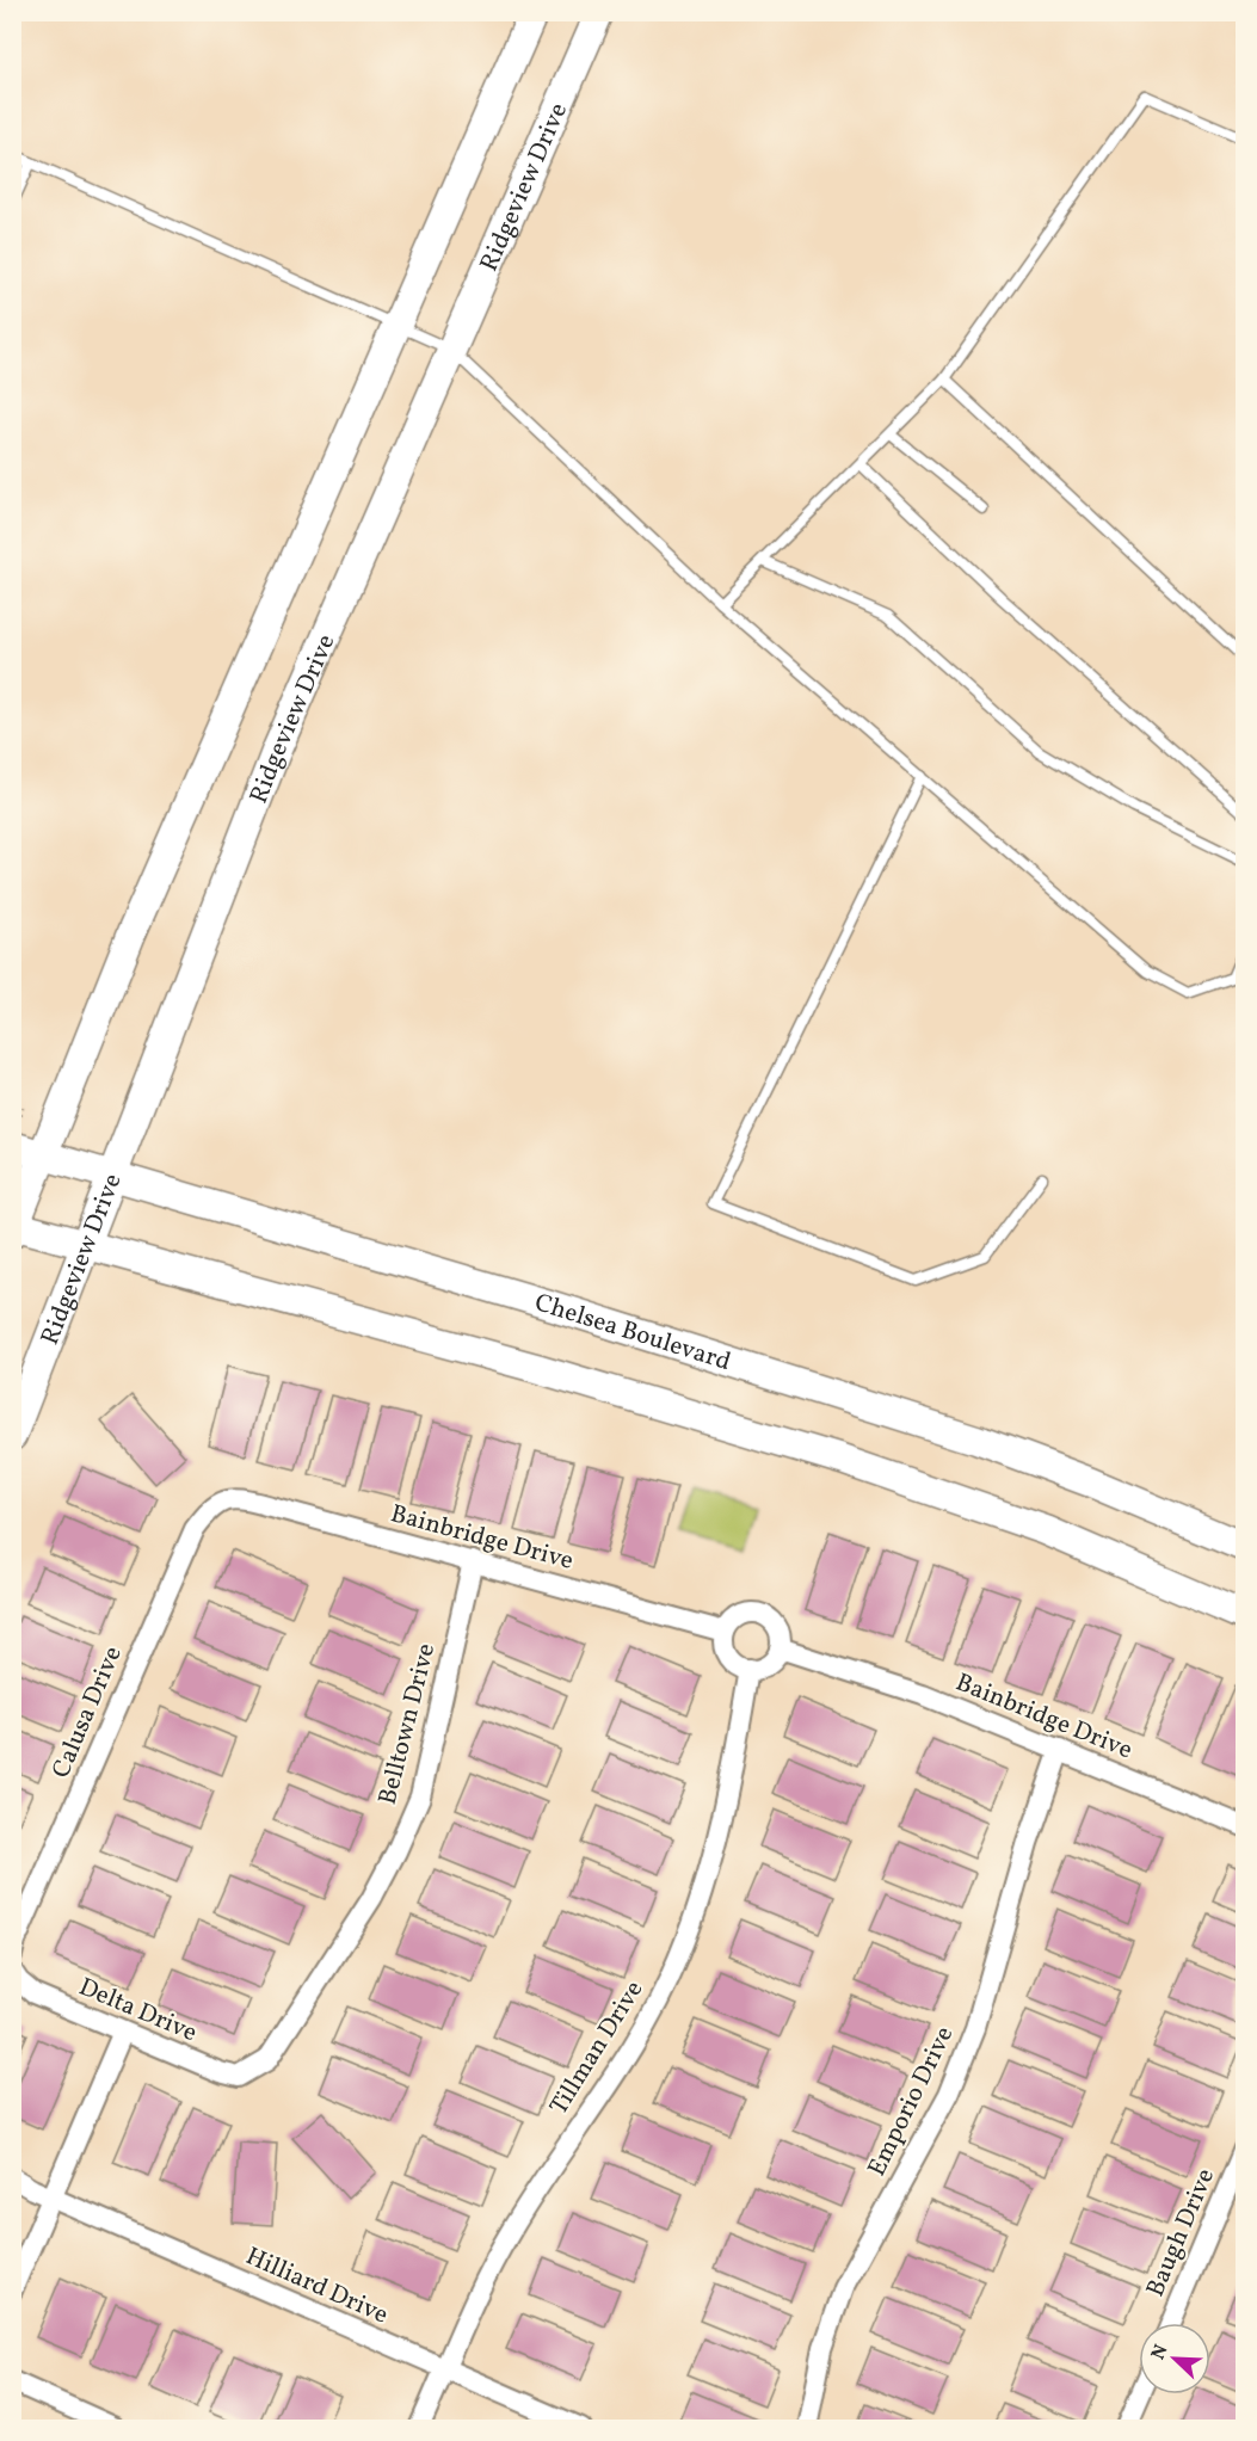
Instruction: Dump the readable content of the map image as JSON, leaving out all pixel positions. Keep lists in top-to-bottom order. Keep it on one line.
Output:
{"streets":{"main road":["Ridgeview Drive","Chelsea Boulevard"],"street":["Bainbridge Drive","Calusa Drive","Belltown Drive","Delta Drive","Tillman Drive","Emporio Drive","Baugh Drive","Hilliard Drive"]},"crossings":[["Ridgeview Drive","Chelsea Boulevard"],["Bainbridge Drive","Calusa Drive"],["Bainbridge Drive","Belltown Drive"],["Bainbridge Drive","Tillman Drive"],["Bainbridge Drive","Emporio Drive"],["Belltown Drive","Delta Drive"],["Tillman Drive","Hilliard Drive"]],"north":"top left"}
